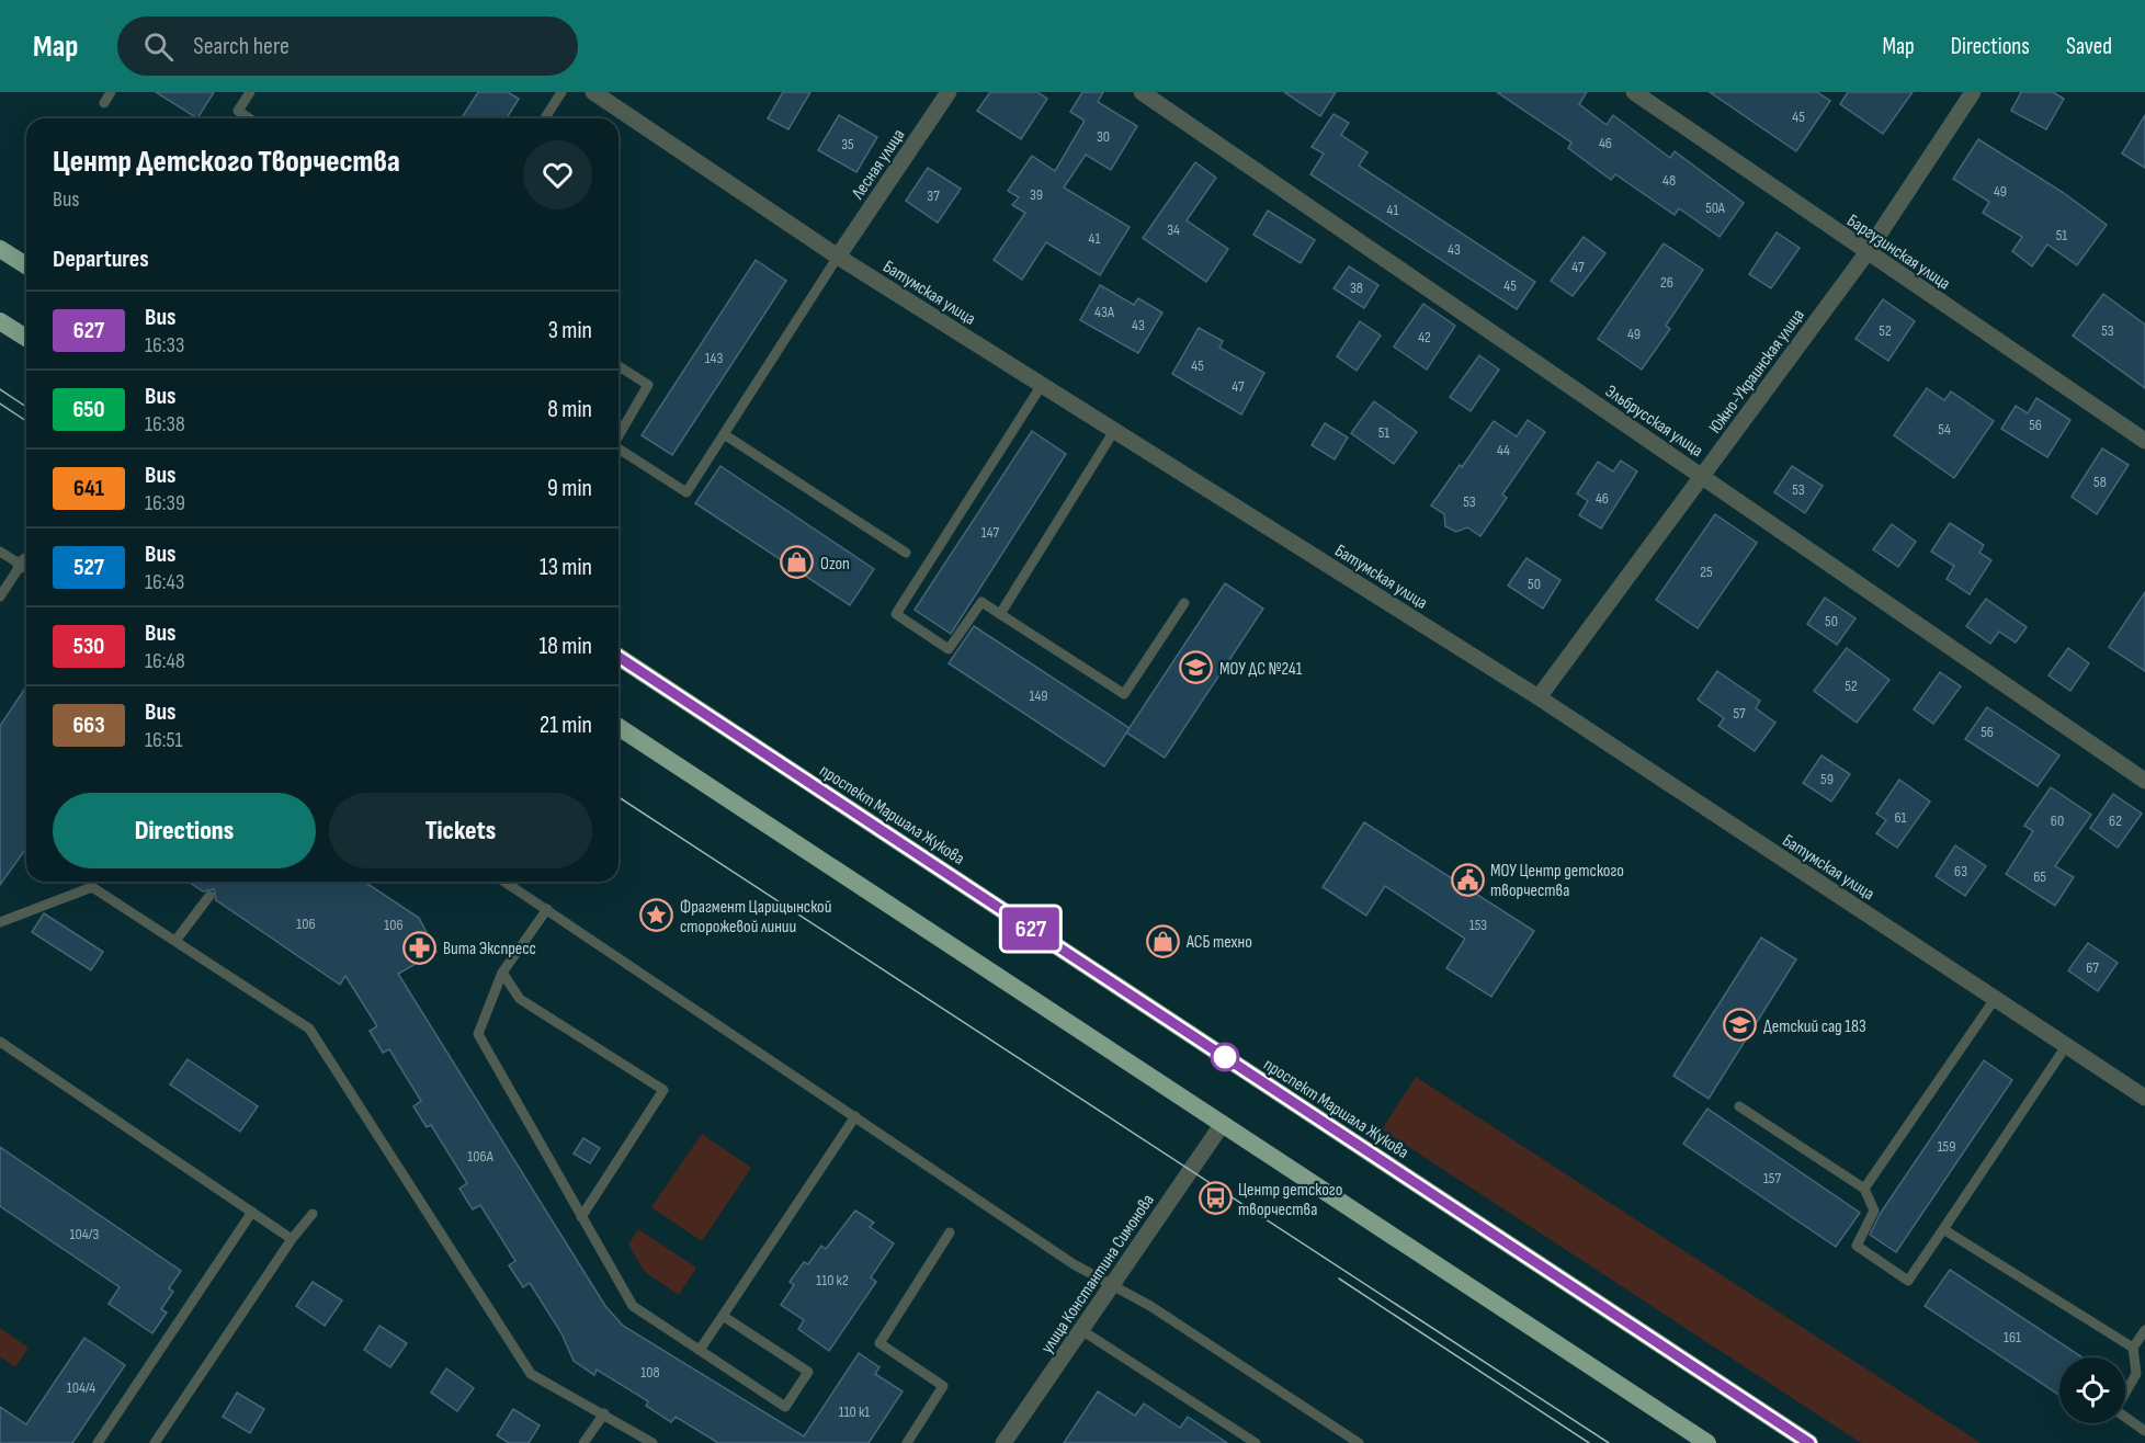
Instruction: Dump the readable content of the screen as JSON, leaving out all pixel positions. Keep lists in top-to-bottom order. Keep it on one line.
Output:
{"streets":{"highway":["проспект Маршала Жукова"],"street":["Лесная улица","Баргузинская улица","Батумская улица","Южно-Украинская улица","Эльбрусская улица","улица Константина Симонова"]},"crossings":[["Лесная улица","Батумская улица"],["Баргузинская улица","Южно-Украинская улица"],["Батумская улица","Южно-Украинская улица"],["Южно-Украинская улица","Эльбрусская улица"]],"places":{"shop":["Ozon","АСБ техно"],"school or university":["МОУ ДС №241","Детский сад 183"],"public building":["МОУ Центр детского творчества"],"place":["Фрагмент Царицынской сторожевой линии"],"pharmacy":["Вита Экспресс"],"bus stop":["Центр детского творчества"]},"lines":["bus line 627"],"house_numbers":["45","30","46","35","48","49","39","37","50А","41","34","51","41","43","47","26","45","38","43А","43","52","53","49","42","143","45","47","56","54","51","44","58","53","46","53","147","25","50","50","52","149","57","56","59","61","60","62","63","65","106","106","153","67","159","106А","157","104/3","110 к2","161","108","104/4","110 к1"],"page":{"header":"Map","search":"Search here","nav":["Map","Directions","Saved"],"on_map":"627","heading":[["Центр Детского Творчества","Bus"],"Departures"],"list":[{"mark":"627","name":"Bus","note":"16:33","value":"3 min"},{"mark":"650","name":"Bus","note":"16:38","value":"8 min"},{"mark":"641","name":"Bus","note":"16:39","value":"9 min"},{"mark":"527","name":"Bus","note":"16:43","value":"13 min"},{"mark":"530","name":"Bus","note":"16:48","value":"18 min"},{"mark":"663","name":"Bus","note":"16:51","value":"21 min"}],"buttons":["Directions","Tickets"]}}
